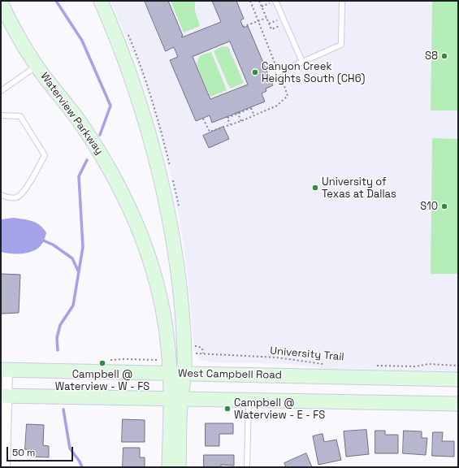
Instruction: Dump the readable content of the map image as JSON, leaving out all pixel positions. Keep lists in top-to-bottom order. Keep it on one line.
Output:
{"streets":{"main road":["Waterview Parkway","West Campbell Road"],"path":["University Trail"]},"crossings":[["Waterview Parkway","West Campbell Road"]],"places":["S8","Canyon Creek Heights South (CH6)","University of Texas at Dallas","S10","Campbell @ Waterview - W - FS","Campbell @ Waterview - E - FS"],"scale_bar":"50 m"}
